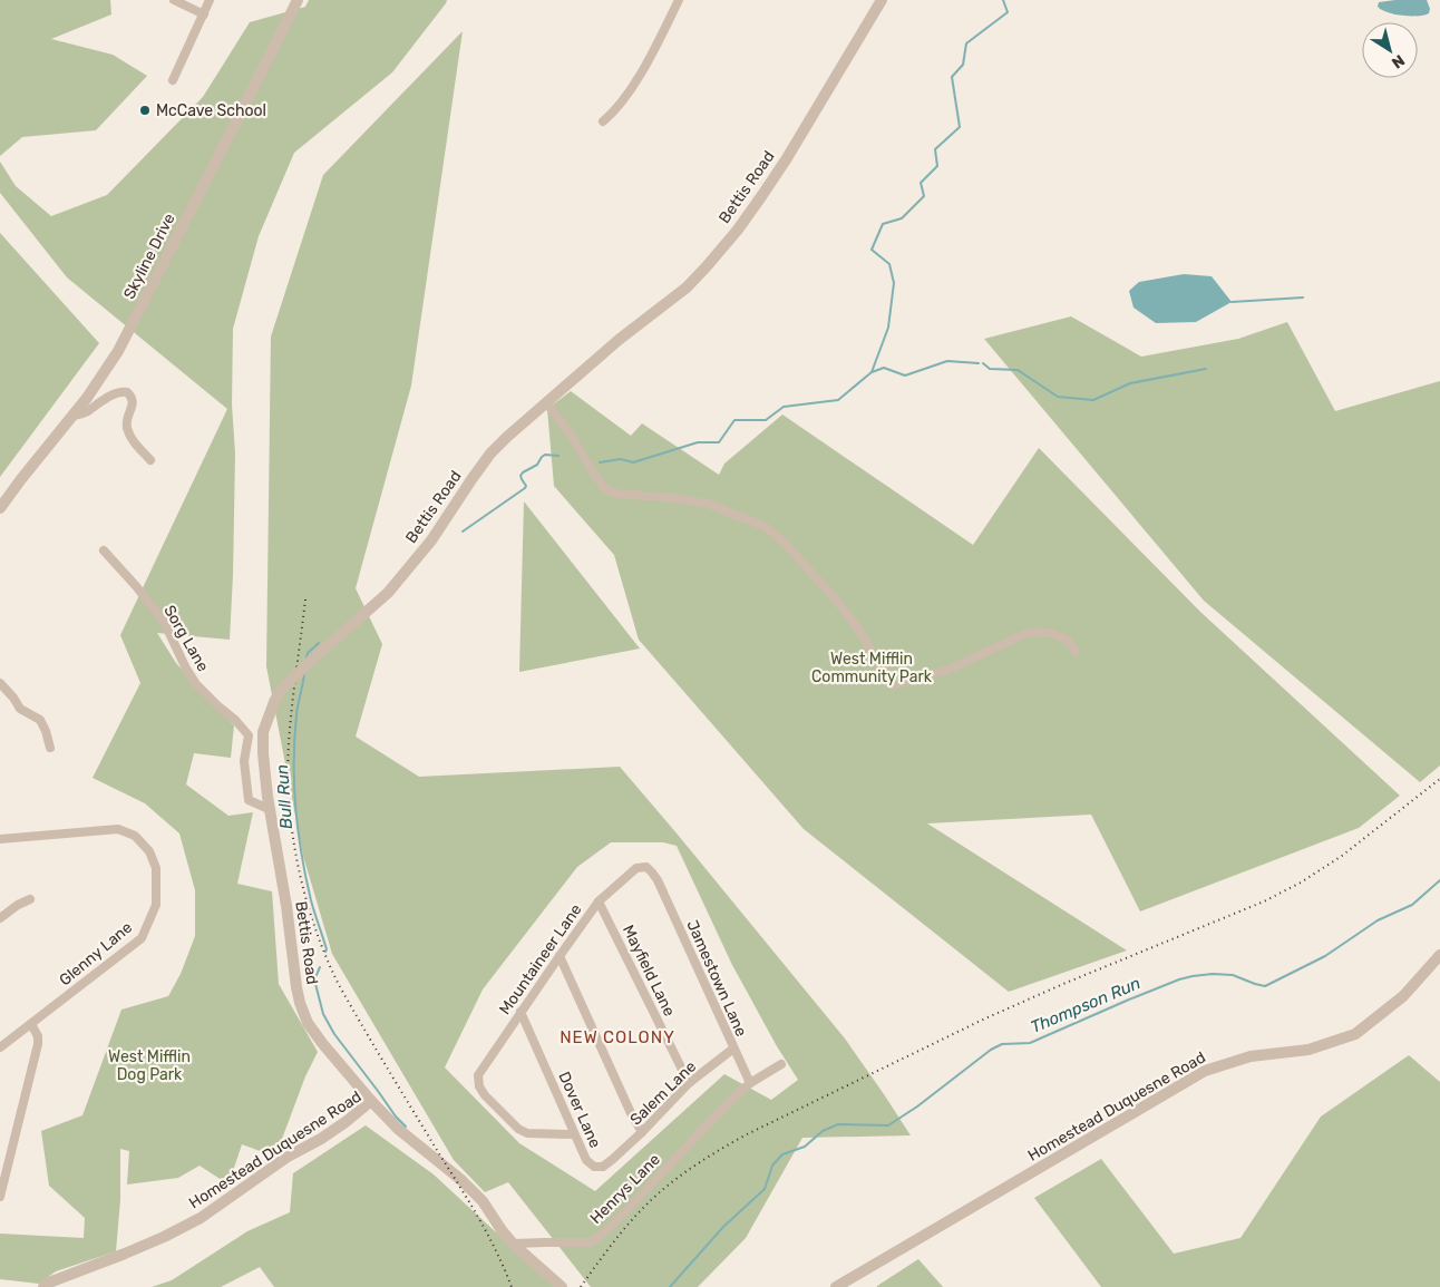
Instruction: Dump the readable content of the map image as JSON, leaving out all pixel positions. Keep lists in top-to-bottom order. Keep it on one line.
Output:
{"streets":{"street":["Bettis Road","Skyline Drive","Sorg Lane","Glenny Lane","Mountaineer Lane","Mayfield Lane","Jamestown Lane","Salem Lane","Homestead Duquesne Road","Dover Lane","Henrys Lane"]},"crossings":[["Bettis Road","Sorg Lane"],["Bettis Road","Homestead Duquesne Road"],["Mountaineer Lane","Mayfield Lane"],["Mountaineer Lane","Jamestown Lane"],["Mountaineer Lane","Dover Lane"],["Mayfield Lane","Salem Lane"],["Jamestown Lane","Salem Lane"],["Jamestown Lane","Henrys Lane"],["Salem Lane","Dover Lane"],["Homestead Duquesne Road","Henrys Lane"]],"districts":["NEW COLONY"],"water":["Bull Run","Thompson Run"],"parks":["West Mifflin Community Park","West Mifflin Dog Park"],"places":["McCave School"],"north":"bottom right"}
